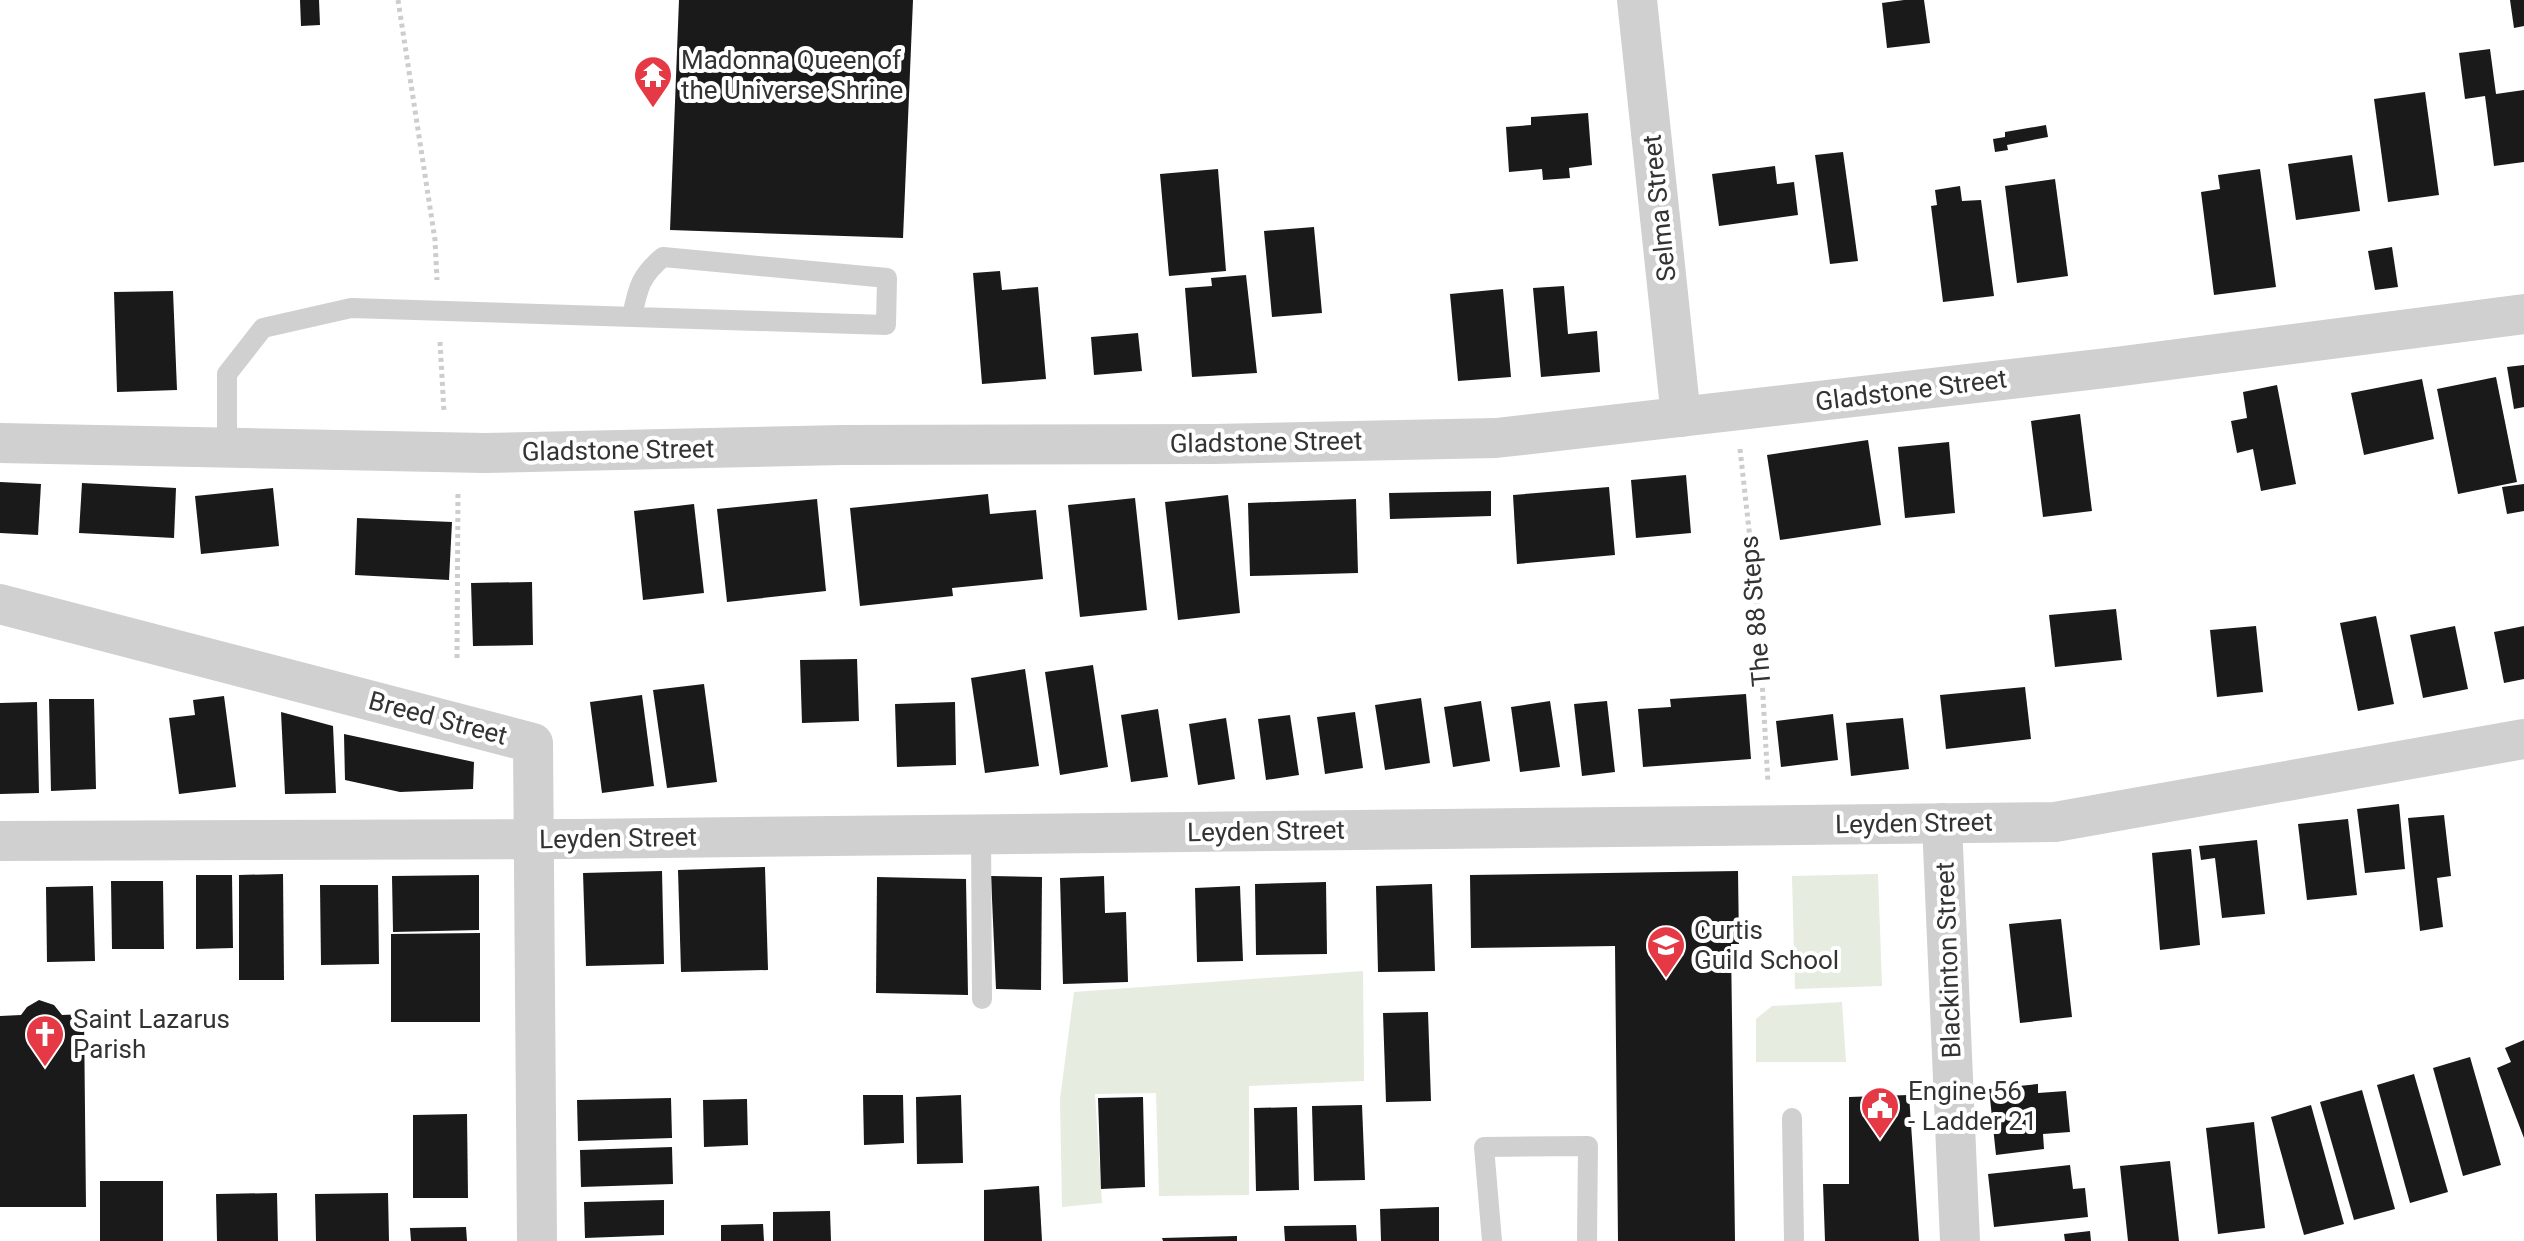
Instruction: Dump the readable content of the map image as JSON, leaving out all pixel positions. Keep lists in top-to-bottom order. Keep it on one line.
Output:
{"streets":{"street":["Selma Street","Gladstone Street","Breed Street","Leyden Street","Blackinton Street"],"path":["The 88 Steps"]},"crossings":[["Selma Street","Gladstone Street"],["Breed Street","Leyden Street"],["Leyden Street","Blackinton Street"]],"places":{"temple":["Madonna Queen of the Universe Shrine"],"school or university":["Curtis Guild School"],"church":["Saint Lazarus Parish"],"public building":["Engine 56 - Ladder 21"]}}
